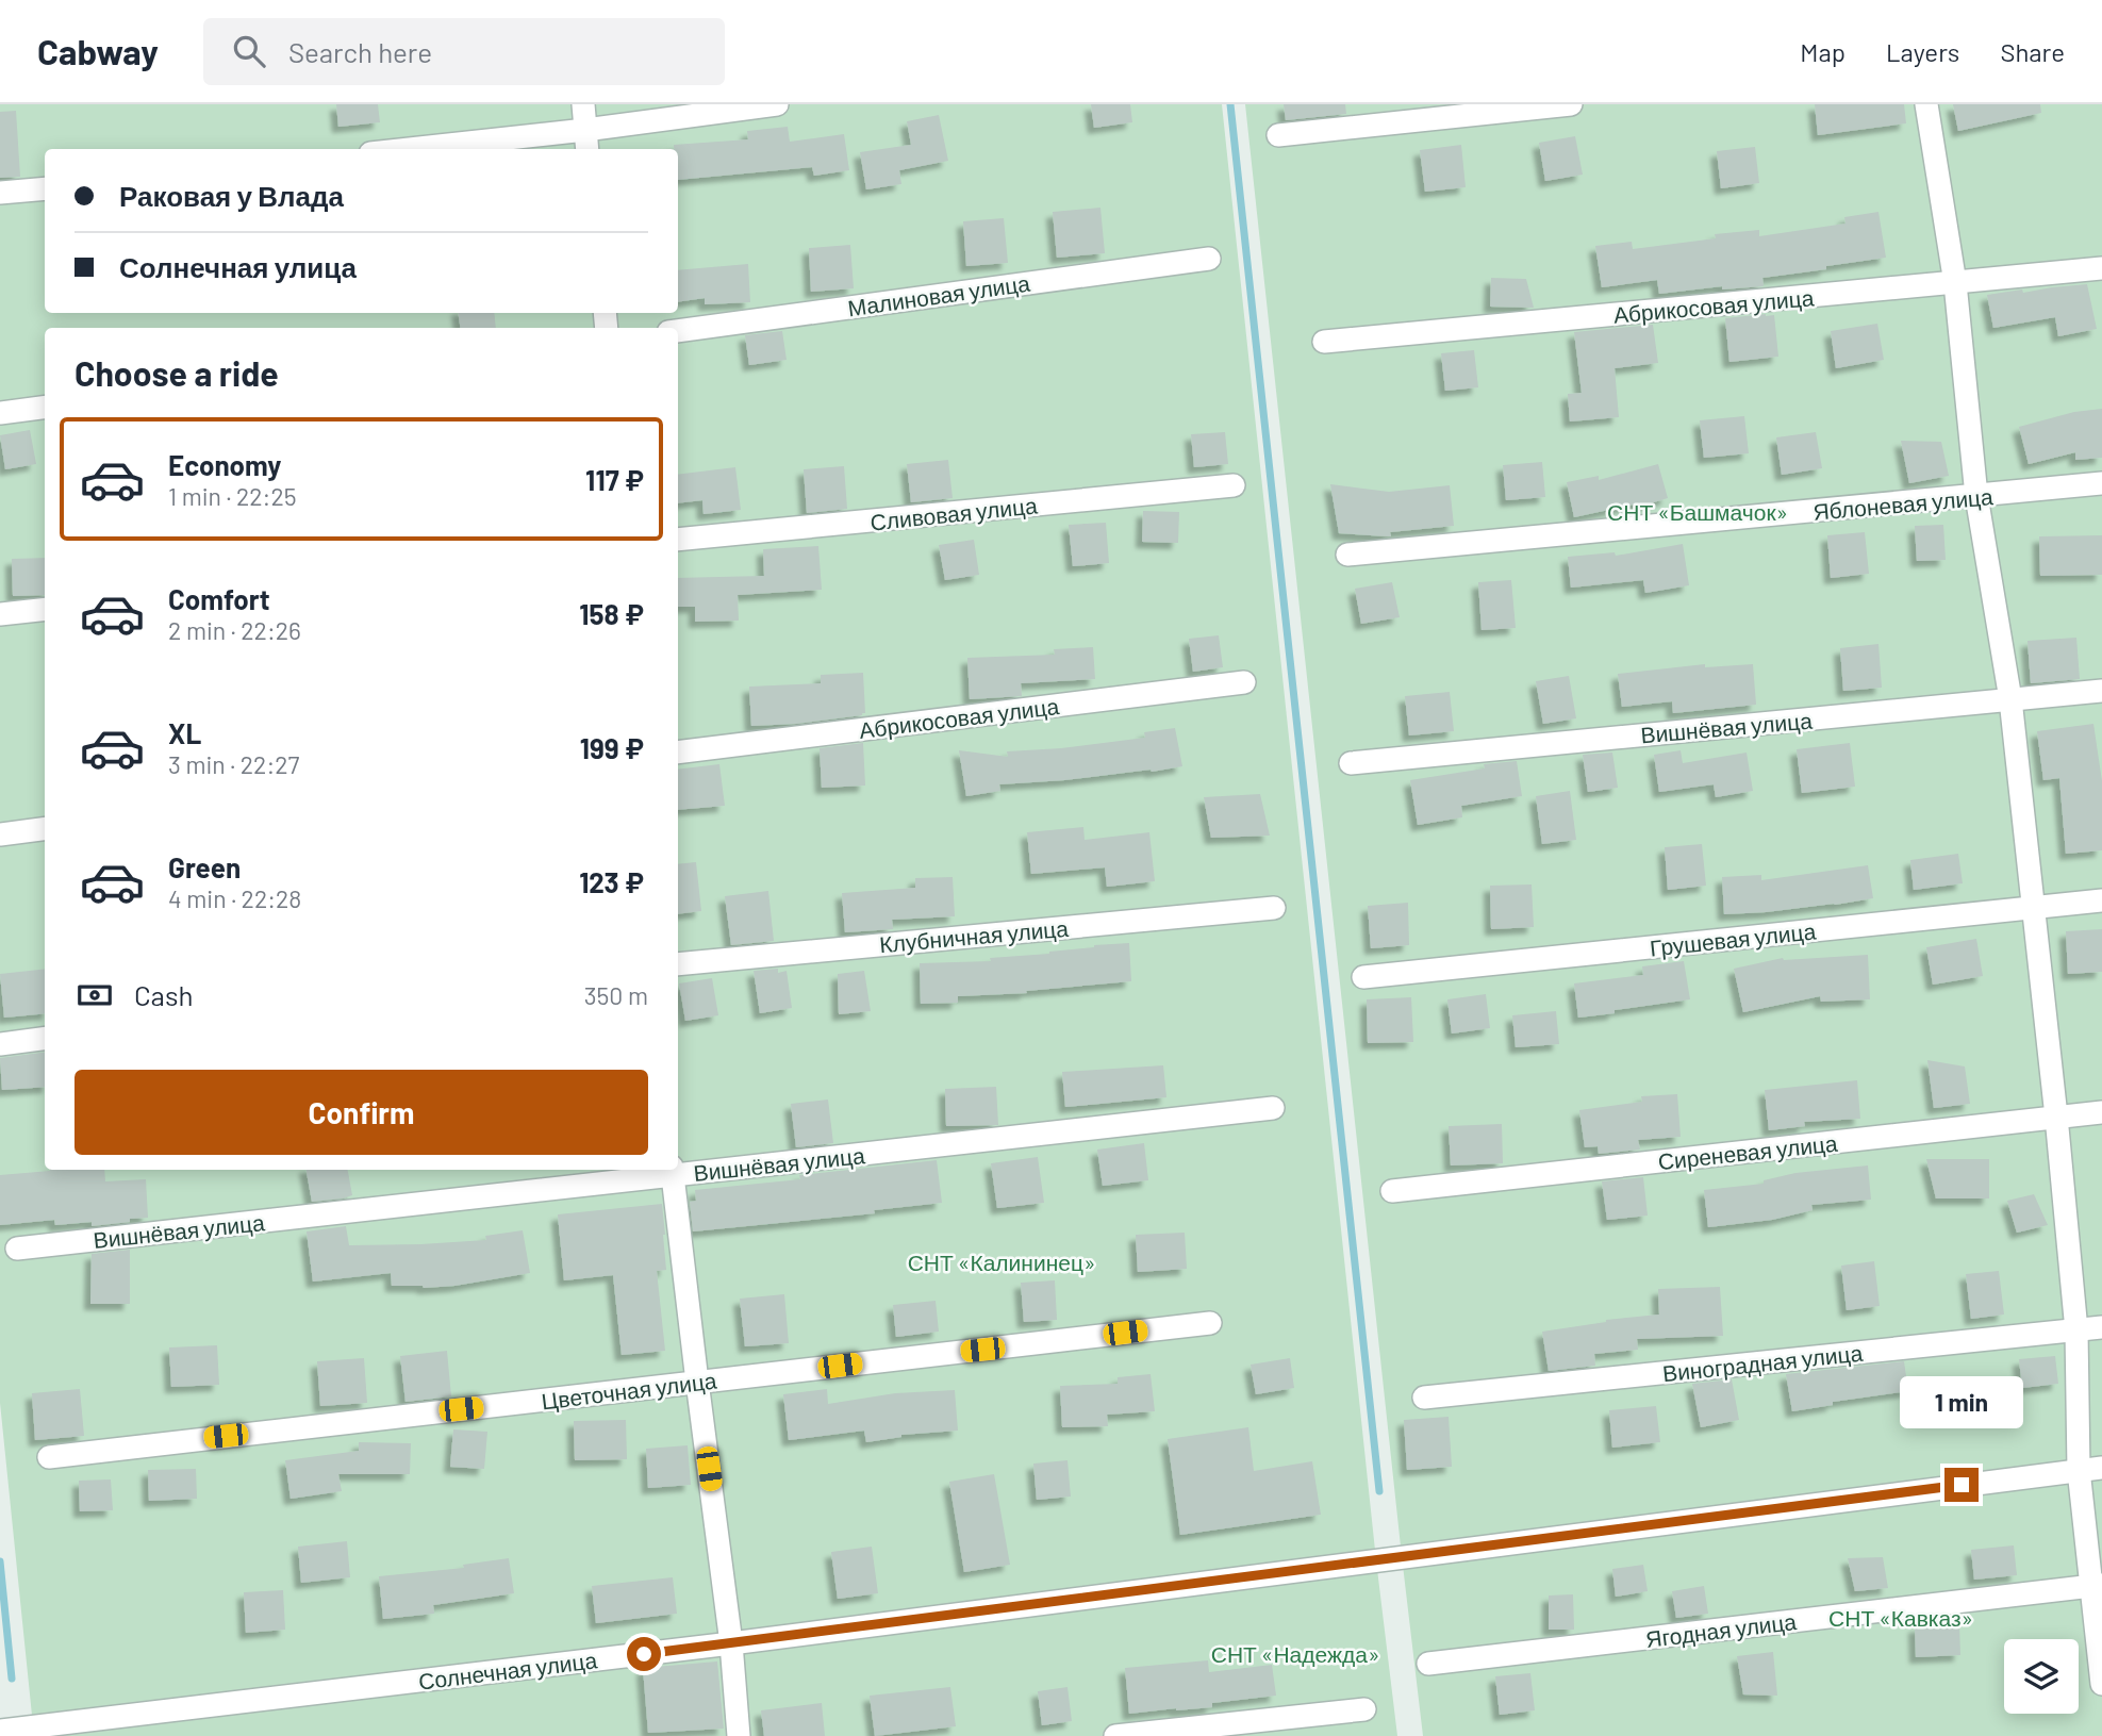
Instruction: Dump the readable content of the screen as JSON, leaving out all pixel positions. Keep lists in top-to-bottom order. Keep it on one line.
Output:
{"streets":{"street":["Малиновая улица","Абрикосовая улица","Яблоневая улица","Сливовая улица","Вишнёвая улица","Клубничная улица","Грушевая улица","Сиреневая улица","Виноградная улица","Цветочная улица","Ягодная улица","Солнечная улица"]},"parks":["СНТ «Башмачок»","СНТ «Калининец»","СНТ «Кавказ»","СНТ «Надежда»"],"page":{"header":"Cabway","search":"Search here","nav":["Map","Layers","Share"],"banner":["Раковая у Влада","Солнечная улица"],"heading":"Choose a ride","list":[{"name":"Economy","note":"1 min · 22:25","value":"117 ₽"},{"name":"Comfort","note":"2 min · 22:26","value":"158 ₽"},{"name":"XL","note":"3 min · 22:27","value":"199 ₽"},{"name":"Green","note":"4 min · 22:28","value":"123 ₽"}],"pay":["Cash","350 m"],"buttons":"Confirm","bubble":"1 min"}}
